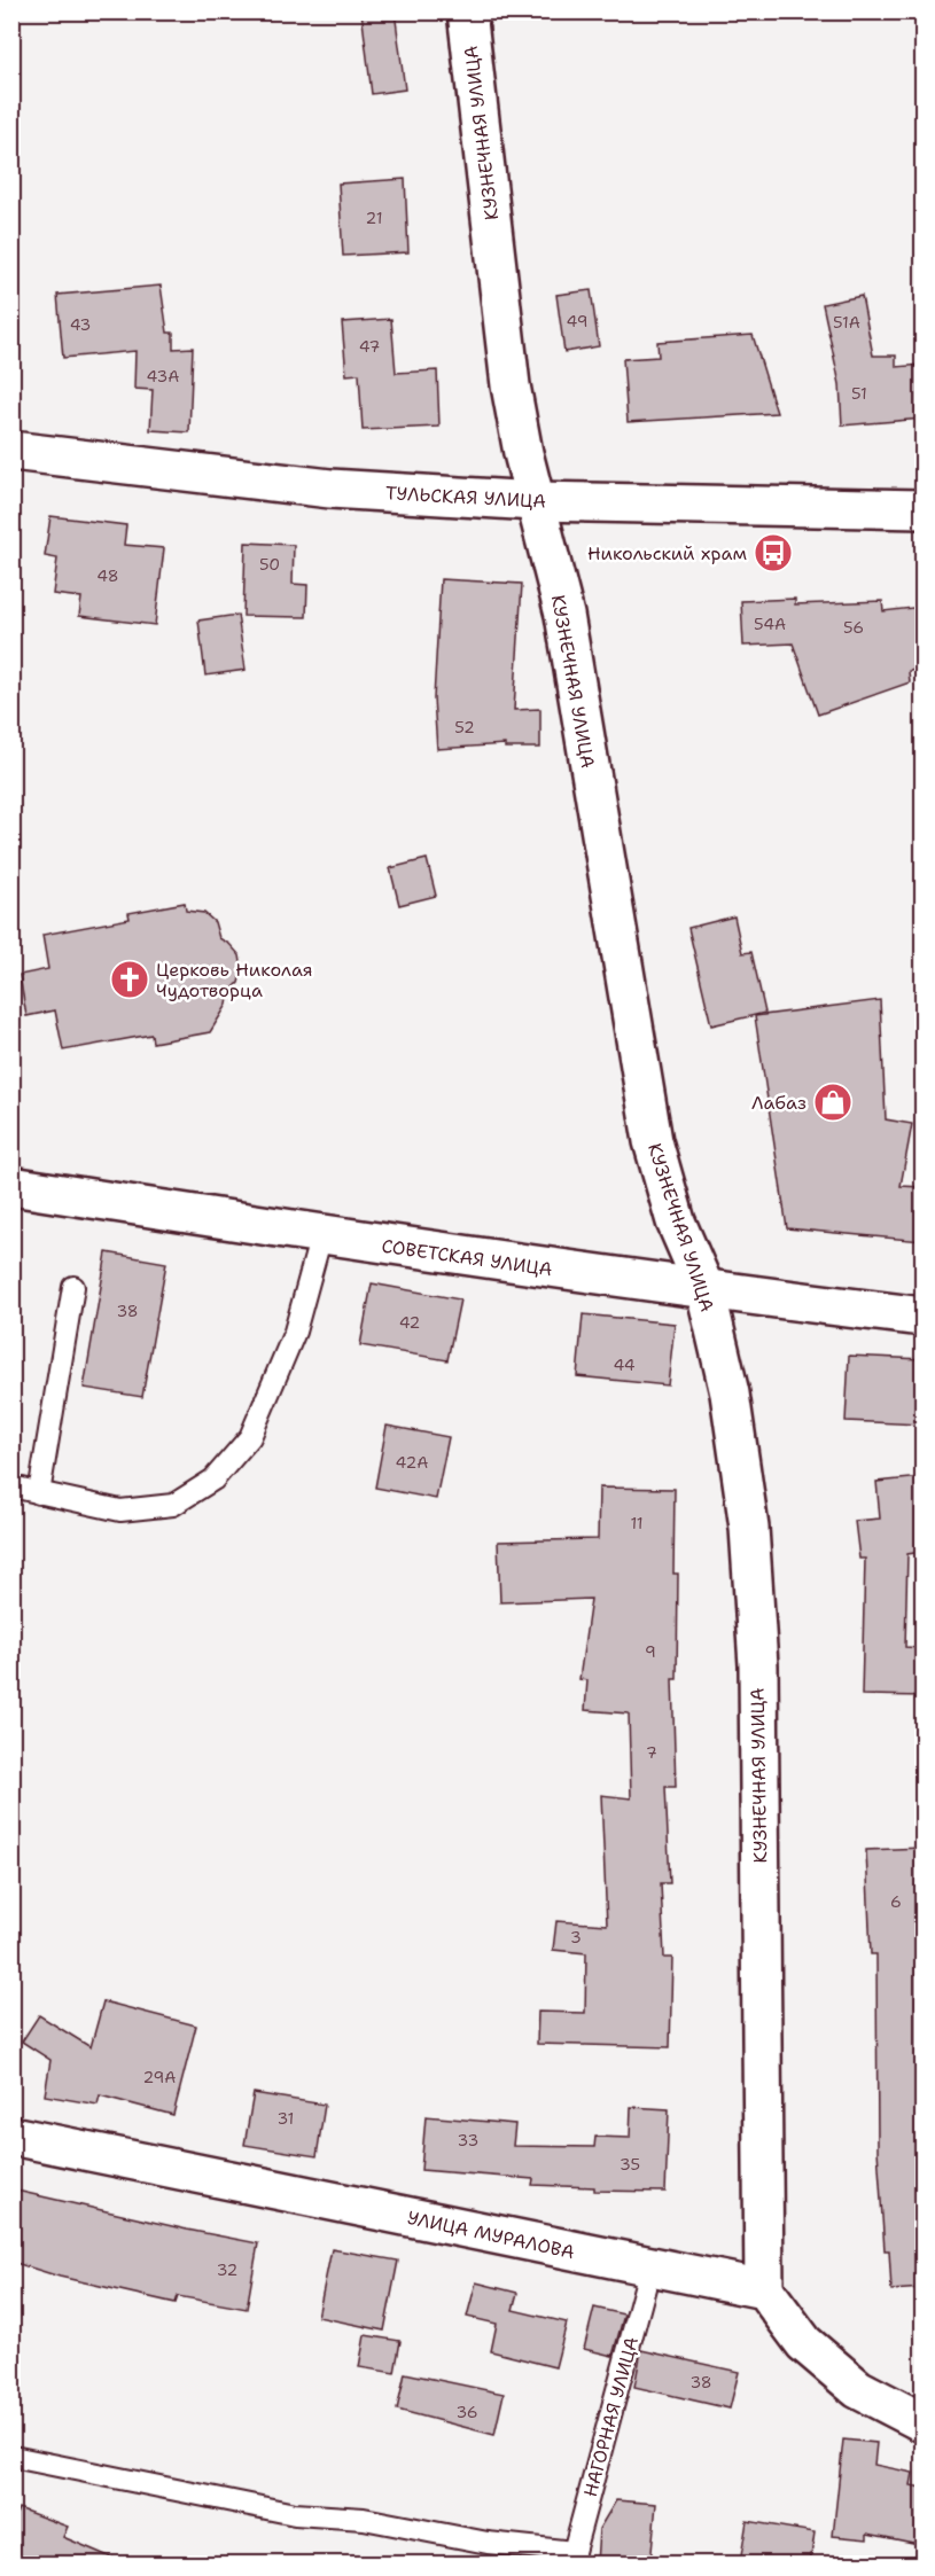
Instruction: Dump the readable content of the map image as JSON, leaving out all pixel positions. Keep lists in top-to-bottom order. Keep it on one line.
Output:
{"streets":{"street":["КУЗНЕЧНАЯ УЛИЦА","ТУЛЬСКАЯ УЛИЦА","СОВЕТСКАЯ УЛИЦА","УЛИЦА МУРАЛОВА"],"lane":["НАГОРНАЯ УЛИЦА"]},"crossings":[["КУЗНЕЧНАЯ УЛИЦА","ТУЛЬСКАЯ УЛИЦА"],["КУЗНЕЧНАЯ УЛИЦА","СОВЕТСКАЯ УЛИЦА"],["КУЗНЕЧНАЯ УЛИЦА","УЛИЦА МУРАЛОВА"],["УЛИЦА МУРАЛОВА","НАГОРНАЯ УЛИЦА"]],"places":{"bus stop":["Никольский храм"],"church":["Церковь Николая Чудотворца"],"shop":["Лабаз"]},"house_numbers":["21","49","51А","43","47","43А","51","50","48","54А","56","52","38","42","44","42А","11","9","7","6","3","29А","31","33","35","32","38","36"]}
